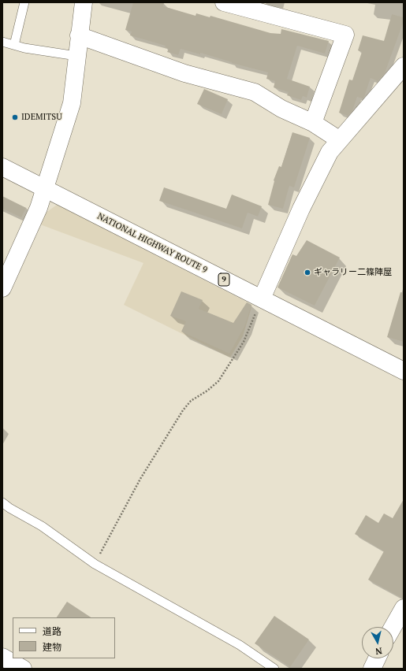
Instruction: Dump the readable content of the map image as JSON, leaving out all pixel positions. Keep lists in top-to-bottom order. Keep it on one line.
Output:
{"streets":{"main road":["NATIONAL HIGHWAY ROUTE 9","9"]},"places":["IDEMITSU","ギャラリー二篠陣屋"],"legend":["道路","建物"],"north":"bottom"}
